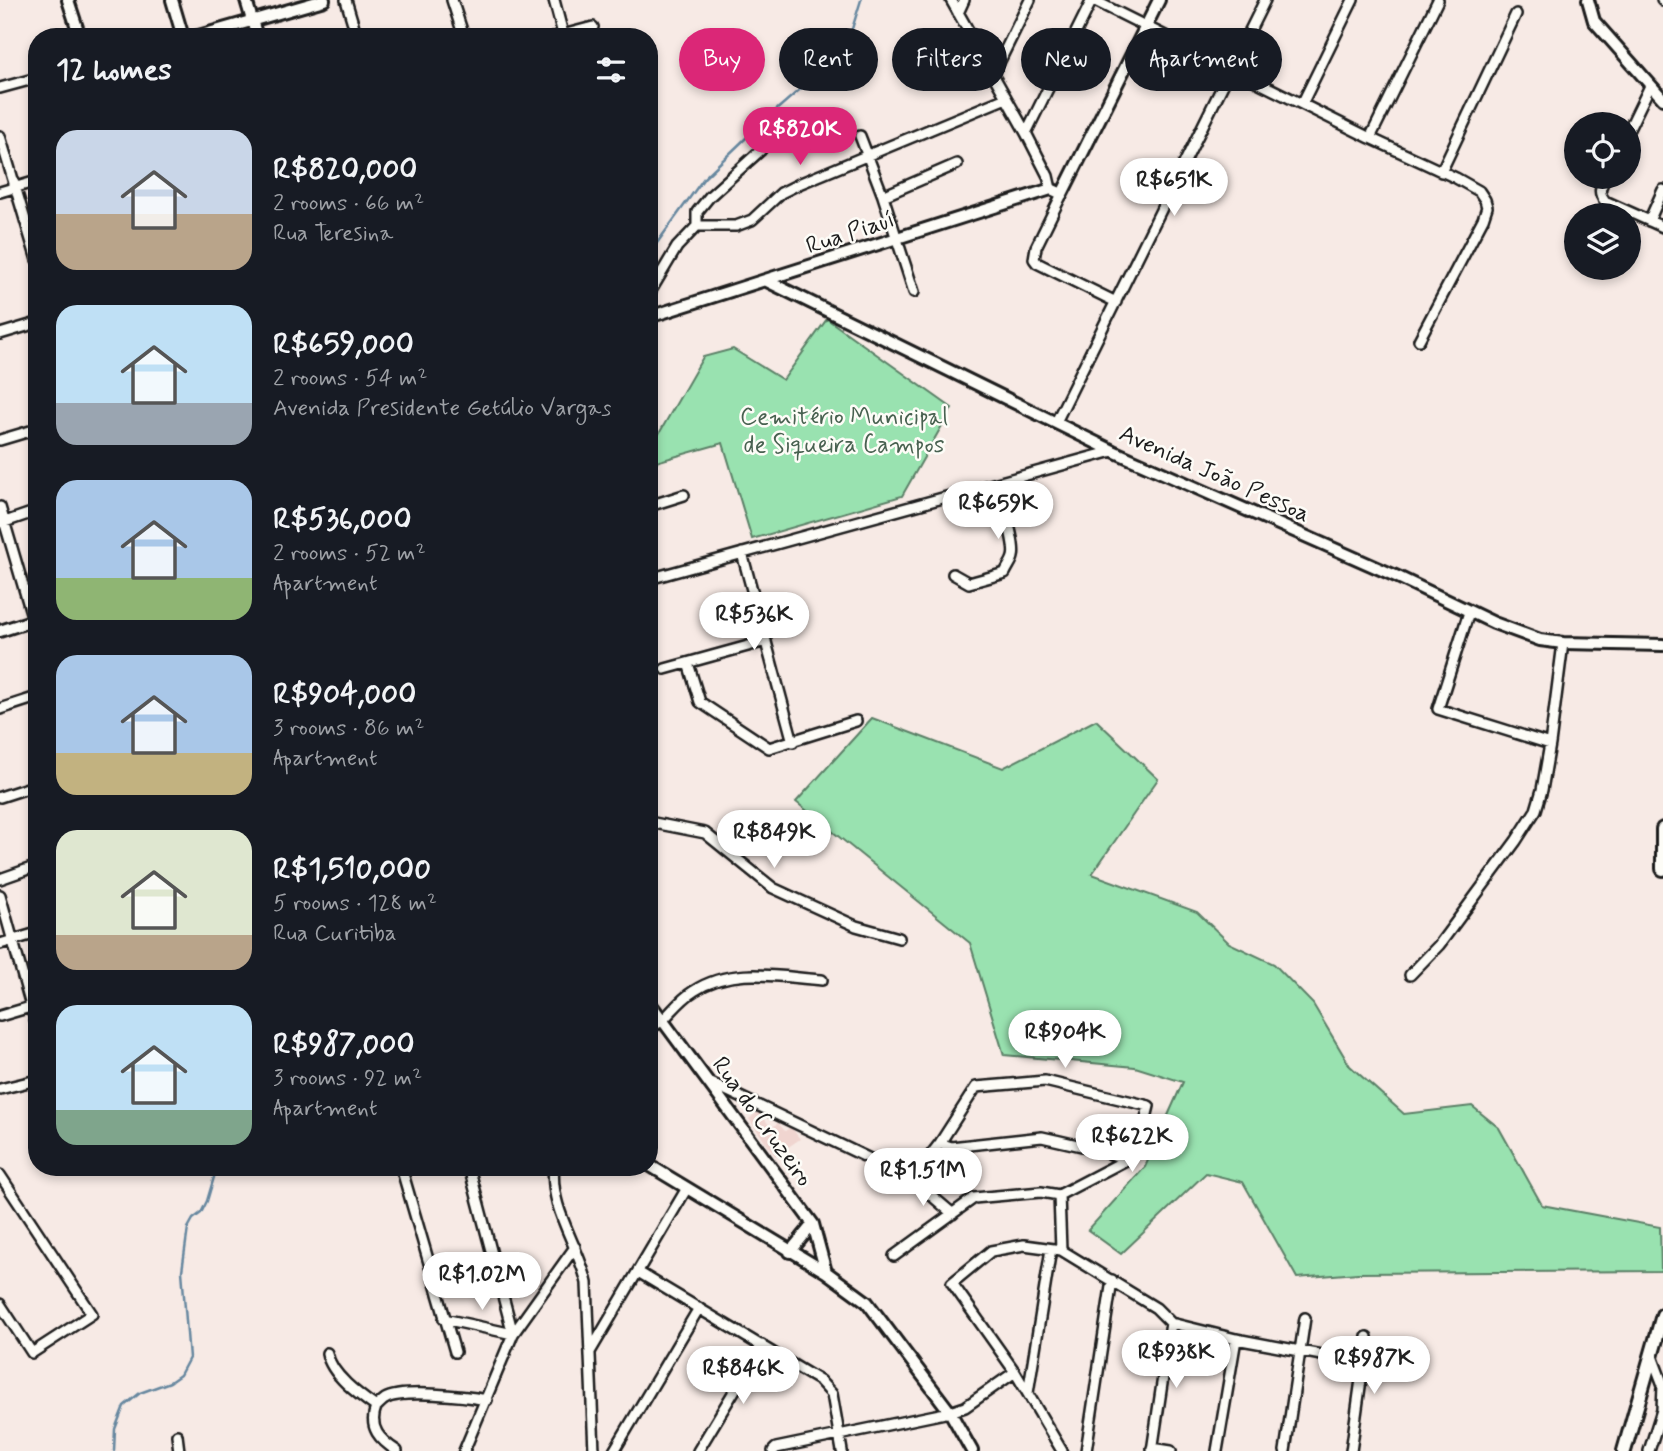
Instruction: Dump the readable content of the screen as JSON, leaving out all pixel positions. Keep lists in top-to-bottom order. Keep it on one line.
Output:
{"streets":{"street":["Rua Piauí","Avenida João Pessoa","Rua do Cruzeiro"]},"crossings":[["Rua Piauí","Avenida João Pessoa"]],"parks":["Cemitério Municipal de Siqueira Campos"],"page":{"chip":["Buy","Rent","Filters","New","Apartment"],"heading":"12 homes","price":["R$820K","R$651K","R$659K","R$536K","R$849K","R$904K","R$622K","R$1.51M","R$1.02M","R$938K","R$987K","R$846K"],"list":[{"name":"R$820,000","note":"2 rooms · 66 m² · Rua Teresina"},{"name":"R$659,000","note":"2 rooms · 54 m² · Avenida Presidente Getúlio Vargas"},{"name":"R$536,000","note":"2 rooms · 52 m² · Apartment"},{"name":"R$904,000","note":"3 rooms · 86 m² · Apartment"},{"name":"R$1,510,000","note":"5 rooms · 128 m² · Rua Curitiba"},{"name":"R$987,000","note":"3 rooms · 92 m² · Apartment"}]}}
